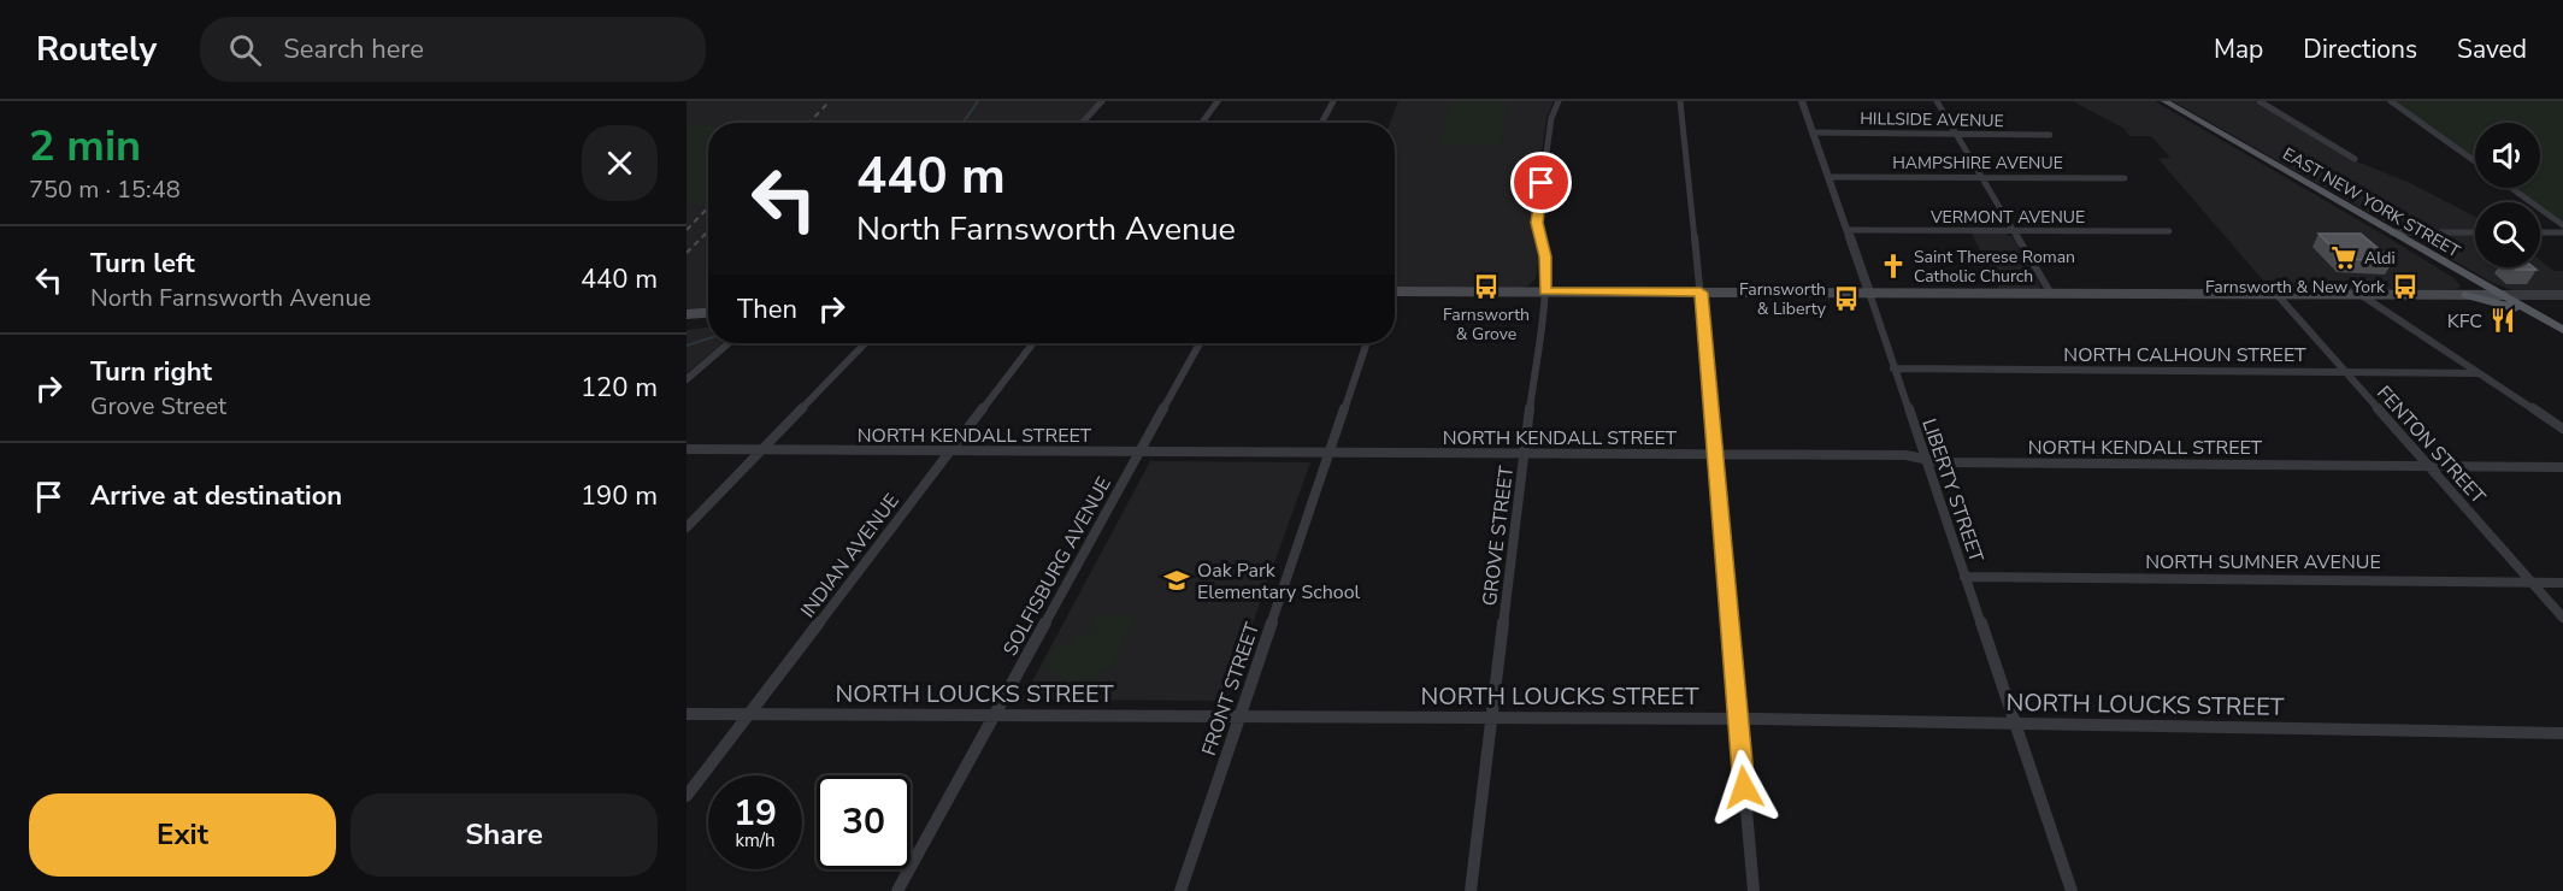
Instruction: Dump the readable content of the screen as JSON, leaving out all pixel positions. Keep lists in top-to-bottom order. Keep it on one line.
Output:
{"streets":{"main road":["EAST NEW YORK STREET"],"street":["HILLSIDE AVENUE","HAMPSHIRE AVENUE","VERMONT AVENUE","NORTH CALHOUN STREET","NORTH KENDALL STREET","FENTON STREET","LIBERTY STREET","GROVE STREET","INDIAN AVENUE","NORTH SUMNER AVENUE","SOLFISBURG AVENUE","FRONT STREET","NORTH LOUCKS STREET"]},"crossings":[["HILLSIDE AVENUE","LIBERTY STREET"],["HAMPSHIRE AVENUE","LIBERTY STREET"],["VERMONT AVENUE","LIBERTY STREET"],["NORTH CALHOUN STREET","FENTON STREET"],["NORTH CALHOUN STREET","LIBERTY STREET"],["NORTH KENDALL STREET","FENTON STREET"],["NORTH KENDALL STREET","LIBERTY STREET"],["NORTH KENDALL STREET","GROVE STREET"],["NORTH KENDALL STREET","INDIAN AVENUE"],["NORTH KENDALL STREET","SOLFISBURG AVENUE"],["NORTH KENDALL STREET","FRONT STREET"],["FENTON STREET","NORTH SUMNER AVENUE"],["LIBERTY STREET","NORTH SUMNER AVENUE"],["LIBERTY STREET","NORTH LOUCKS STREET"],["GROVE STREET","NORTH LOUCKS STREET"],["INDIAN AVENUE","NORTH LOUCKS STREET"],["SOLFISBURG AVENUE","NORTH LOUCKS STREET"],["FRONT STREET","NORTH LOUCKS STREET"]],"places":{"supermarket":["Aldi"],"church":["Saint Therese Roman Catholic Church"],"bus stop":["Farnsworth & Grove","Farnsworth & New York","Farnsworth & Liberty"],"restaurant":["KFC"],"school or university":["Oak Park Elementary School"]},"page":{"header":"Routely","search":"Search here","nav":["Map","Directions","Saved"],"heading":["2 min","750 m · 15:48"],"turn":["440 m","North Farnsworth Avenue"],"list":[{"name":"Turn left","note":"North Farnsworth Avenue","value":"440 m"},{"name":"Turn right","note":"Grove Street","value":"120 m"},{"name":"Arrive at destination","value":"190 m"}],"then":"Then","speed":"19 km/h","limit":"30","buttons":["Exit","Share"]}}
